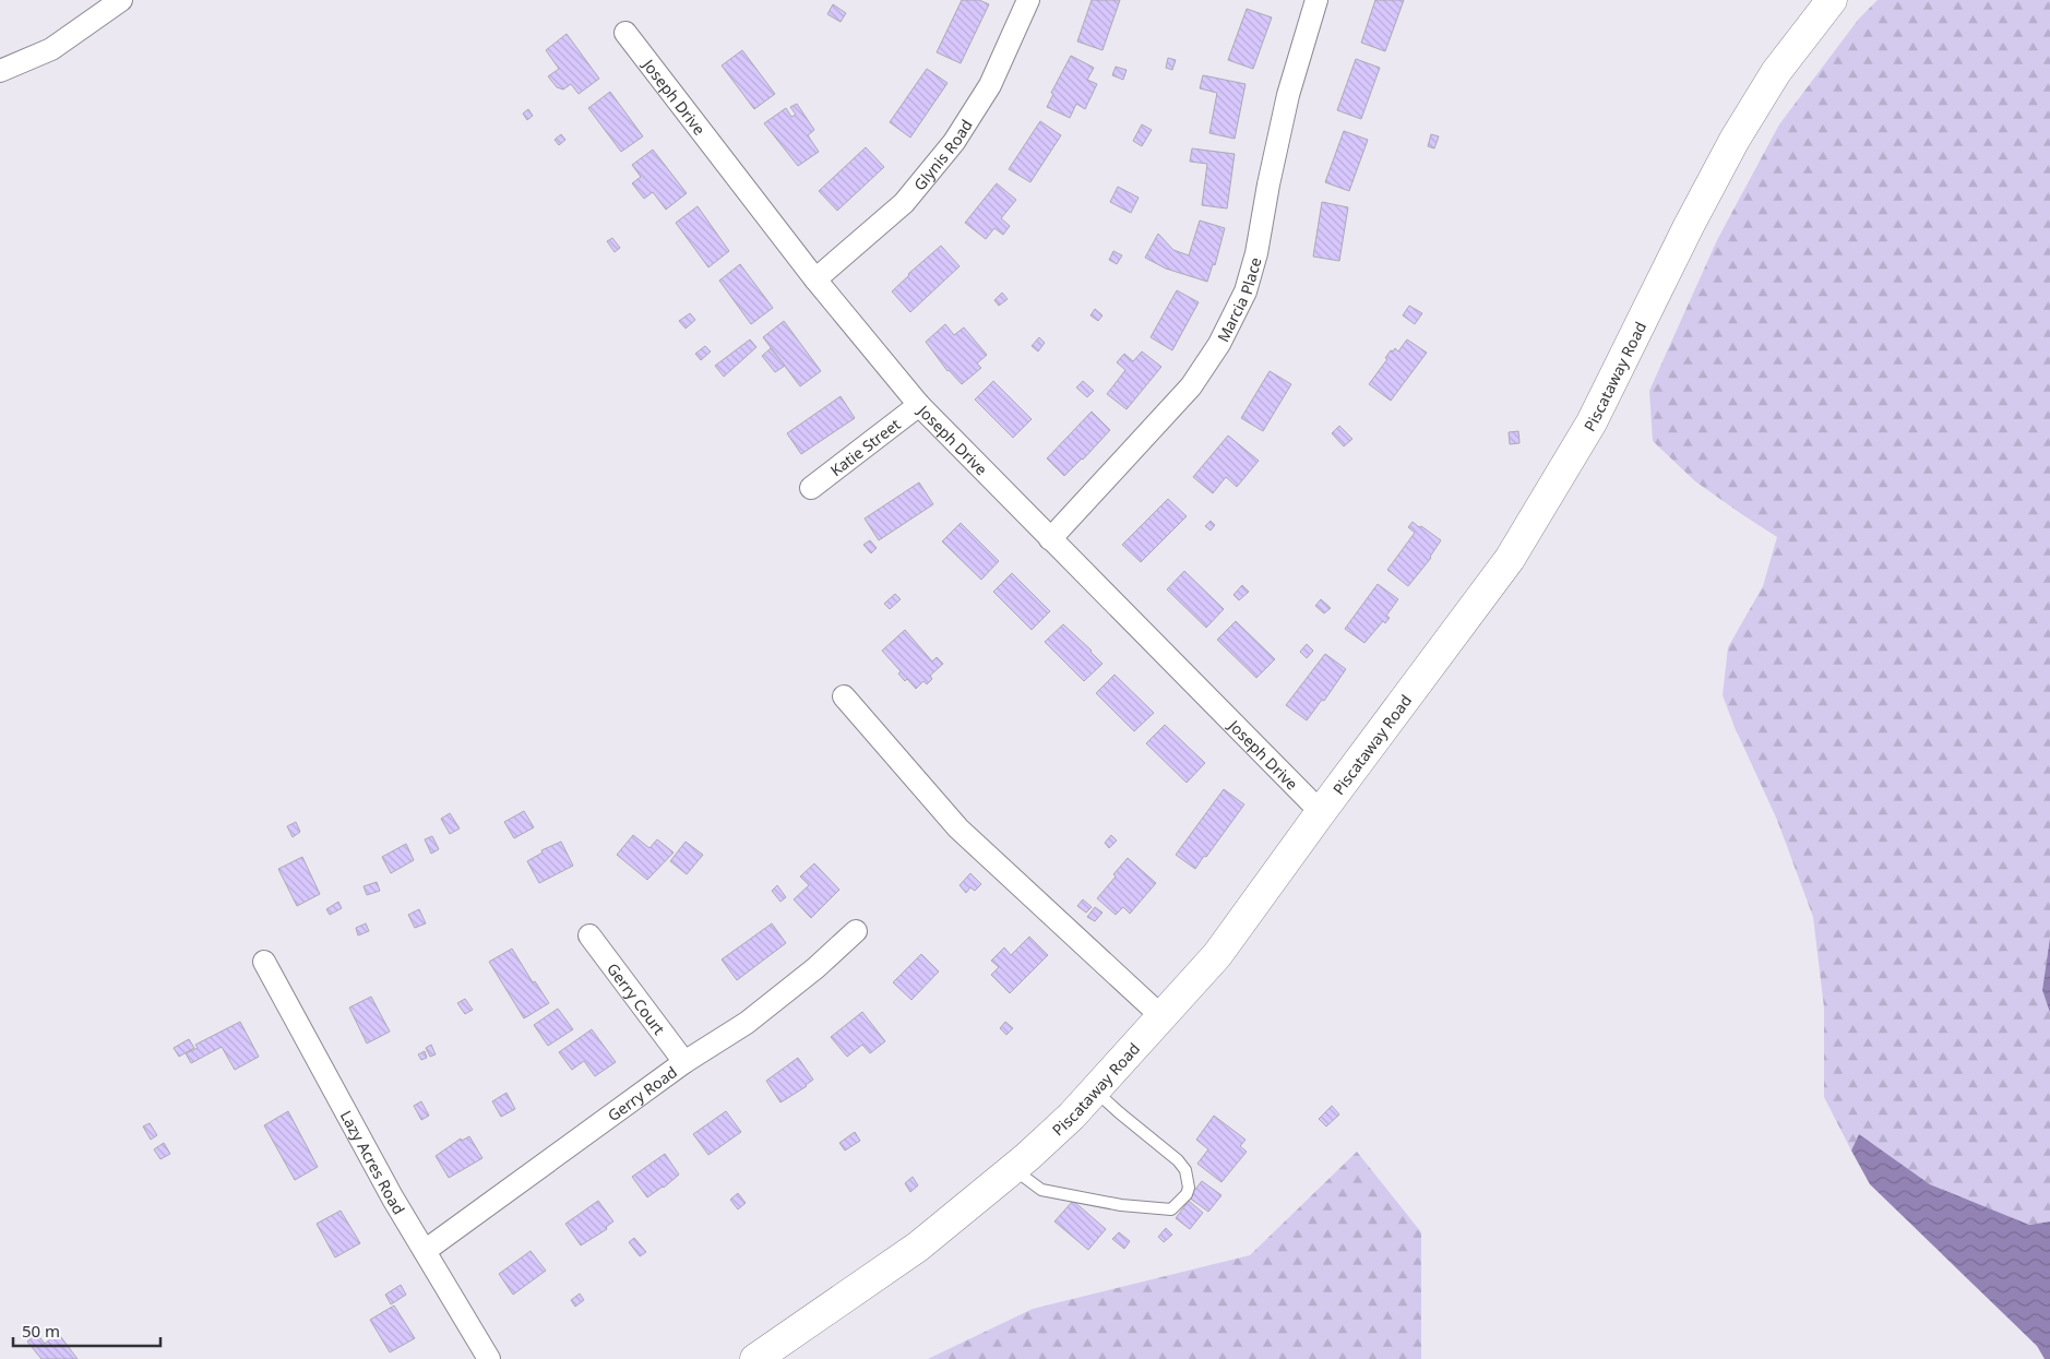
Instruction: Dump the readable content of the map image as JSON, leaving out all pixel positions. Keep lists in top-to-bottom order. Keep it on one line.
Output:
{"streets":{"main road":["Piscataway Road"],"street":["Joseph Drive","Glynis Road","Marcia Place","Katie Street","Gerry Court","Gerry Road","Lazy Acres Road"]},"crossings":[["Joseph Drive","Glynis Road"],["Joseph Drive","Marcia Place"],["Joseph Drive","Piscataway Road"],["Joseph Drive","Katie Street"],["Gerry Court","Gerry Road"],["Gerry Road","Lazy Acres Road"]],"scale_bar":"50 m"}
